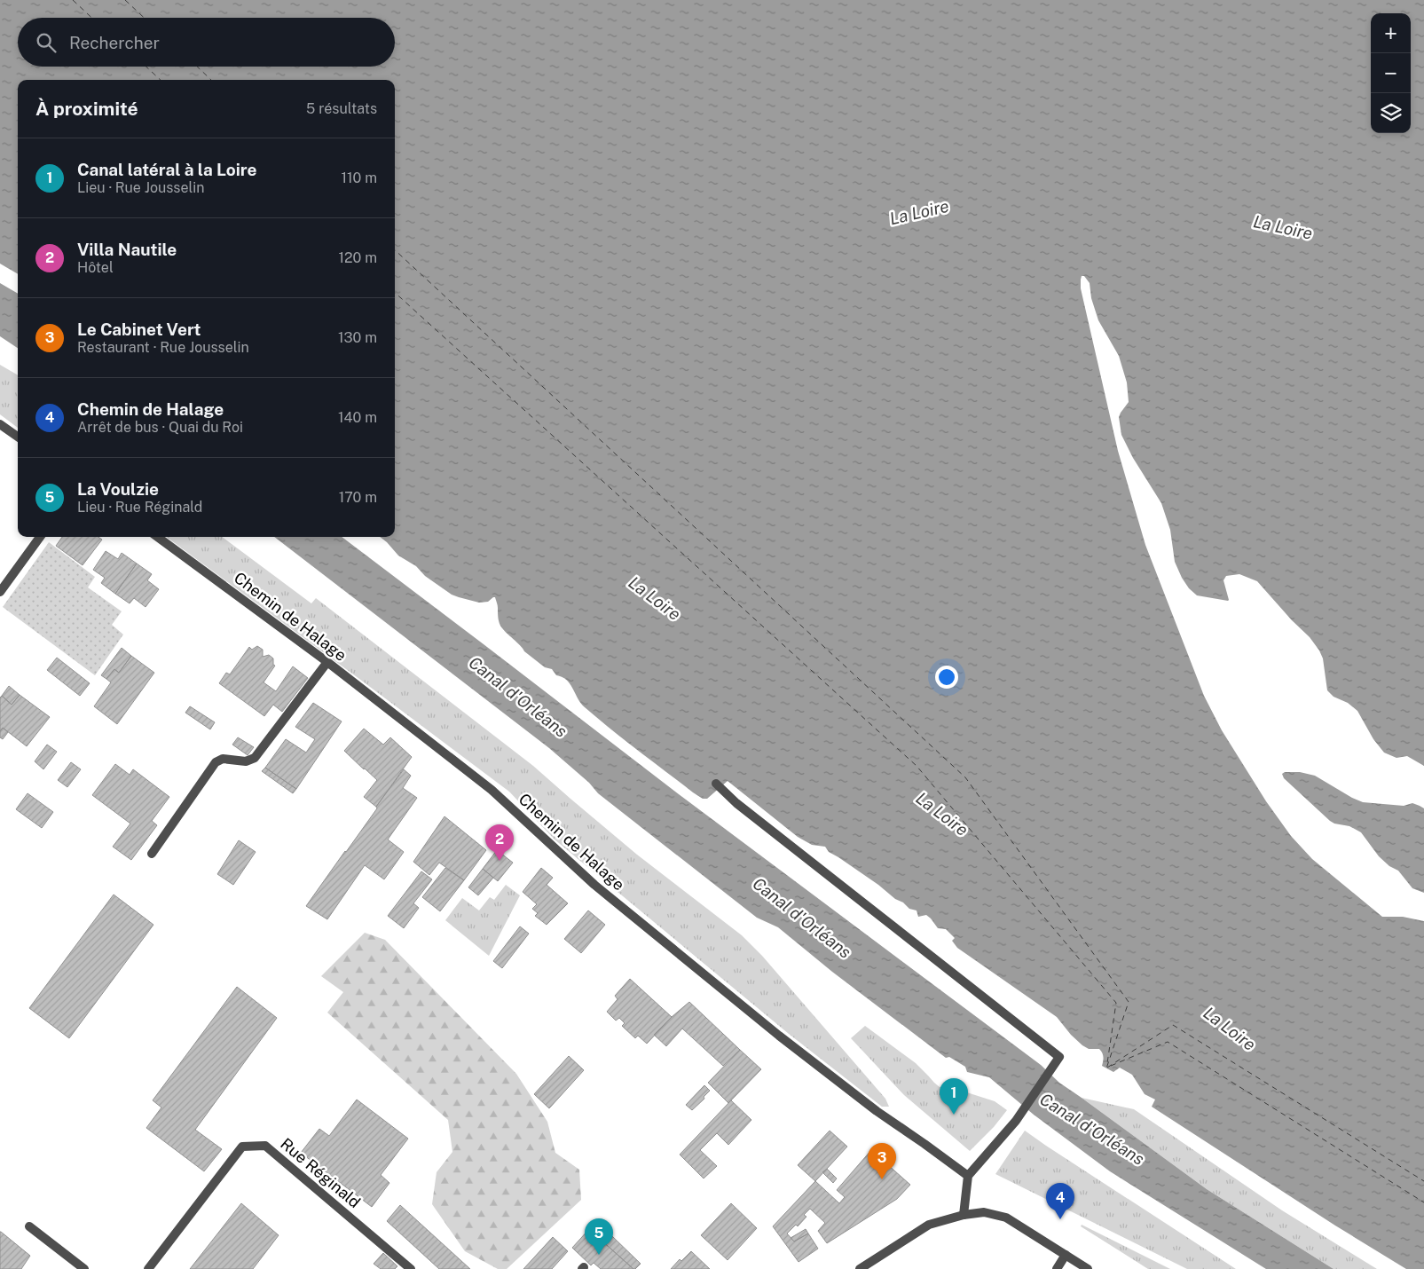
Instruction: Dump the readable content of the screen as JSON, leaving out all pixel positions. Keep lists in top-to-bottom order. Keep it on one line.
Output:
{"streets":{"street":["Chemin de Halage","Rue Réginald"]},"water":["La Loire","Canal d'Orléans"],"page":{"map_buttons":["+","−"],"search":"Rechercher","heading":["À proximité","5 résultats"],"list":[{"mark":"1","name":"Canal latéral à la Loire","note":"Lieu · Rue Jousselin","value":"110 m"},{"mark":"2","name":"Villa Nautile","note":"Hôtel","value":"120 m"},{"mark":"3","name":"Le Cabinet Vert","note":"Restaurant · Rue Jousselin","value":"130 m"},{"mark":"4","name":"Chemin de Halage","note":"Arrêt de bus · Quai du Roi","value":"140 m"},{"mark":"5","name":"La Voulzie","note":"Lieu · Rue Réginald","value":"170 m"}],"pins":["2","1","3","4","5"]}}
